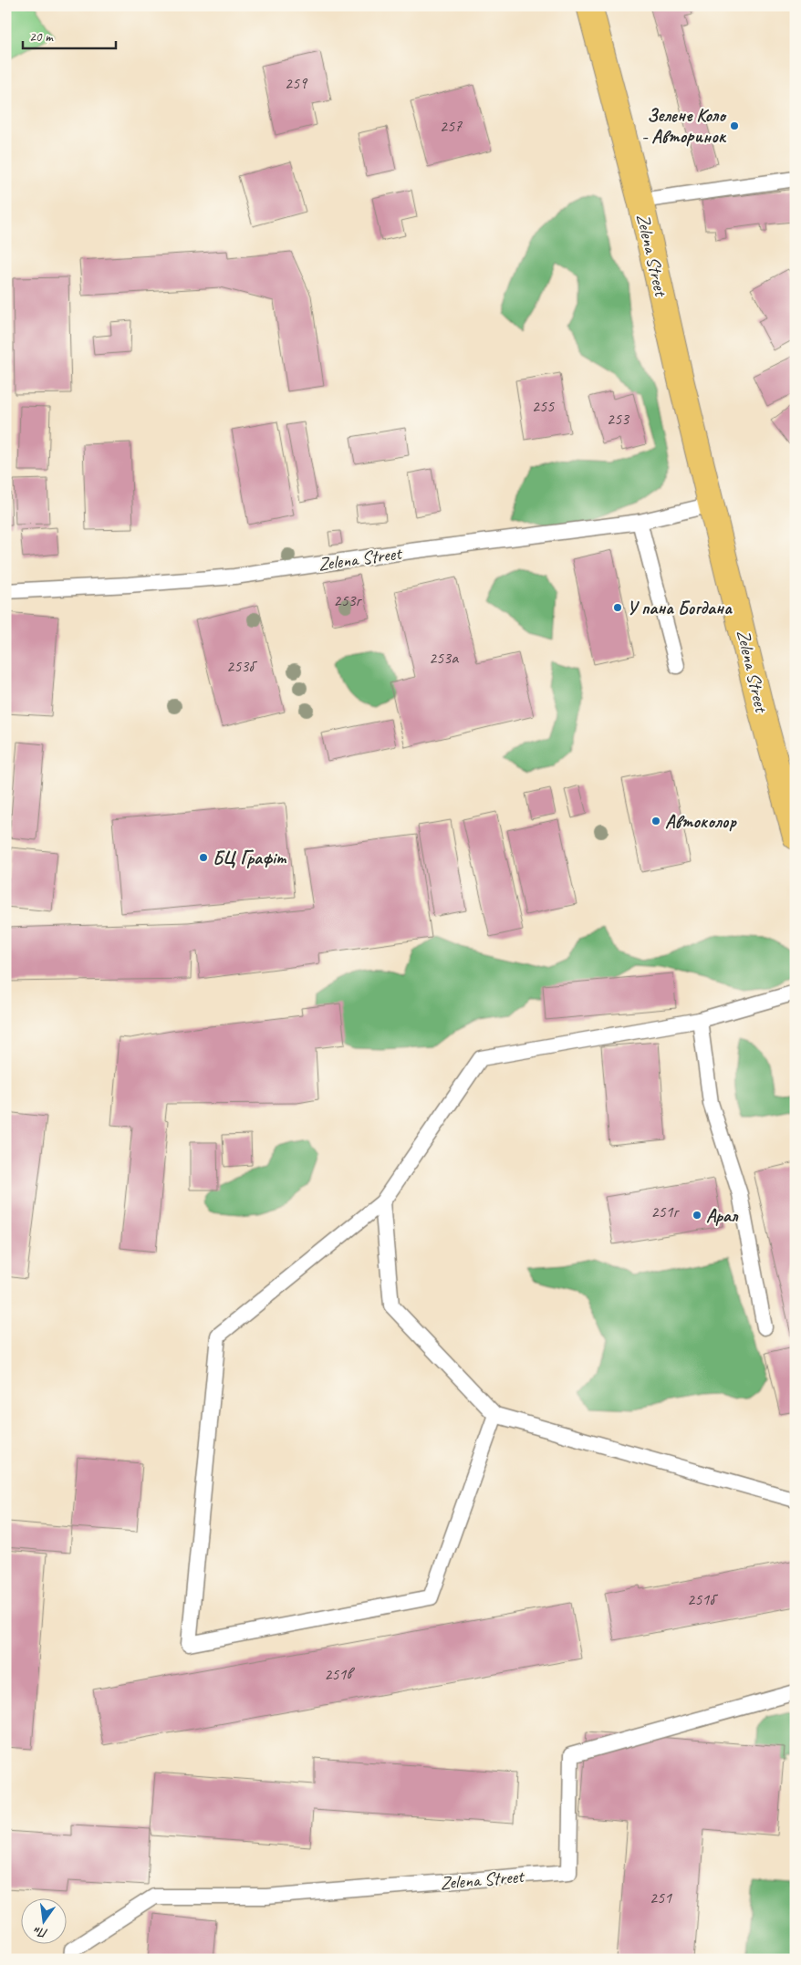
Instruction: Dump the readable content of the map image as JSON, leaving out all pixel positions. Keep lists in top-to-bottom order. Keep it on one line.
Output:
{"streets":{"main road":["Zelena Street"]},"places":["Зелене Коло - Авторинок","У пана Богдана","Автоколор","БЦ Графіт","Арал"],"house_numbers":["259","257","255","253","253г","253а","253б","251г","251б","251в","251"],"scale_bar":"20 m","north":"bottom"}
